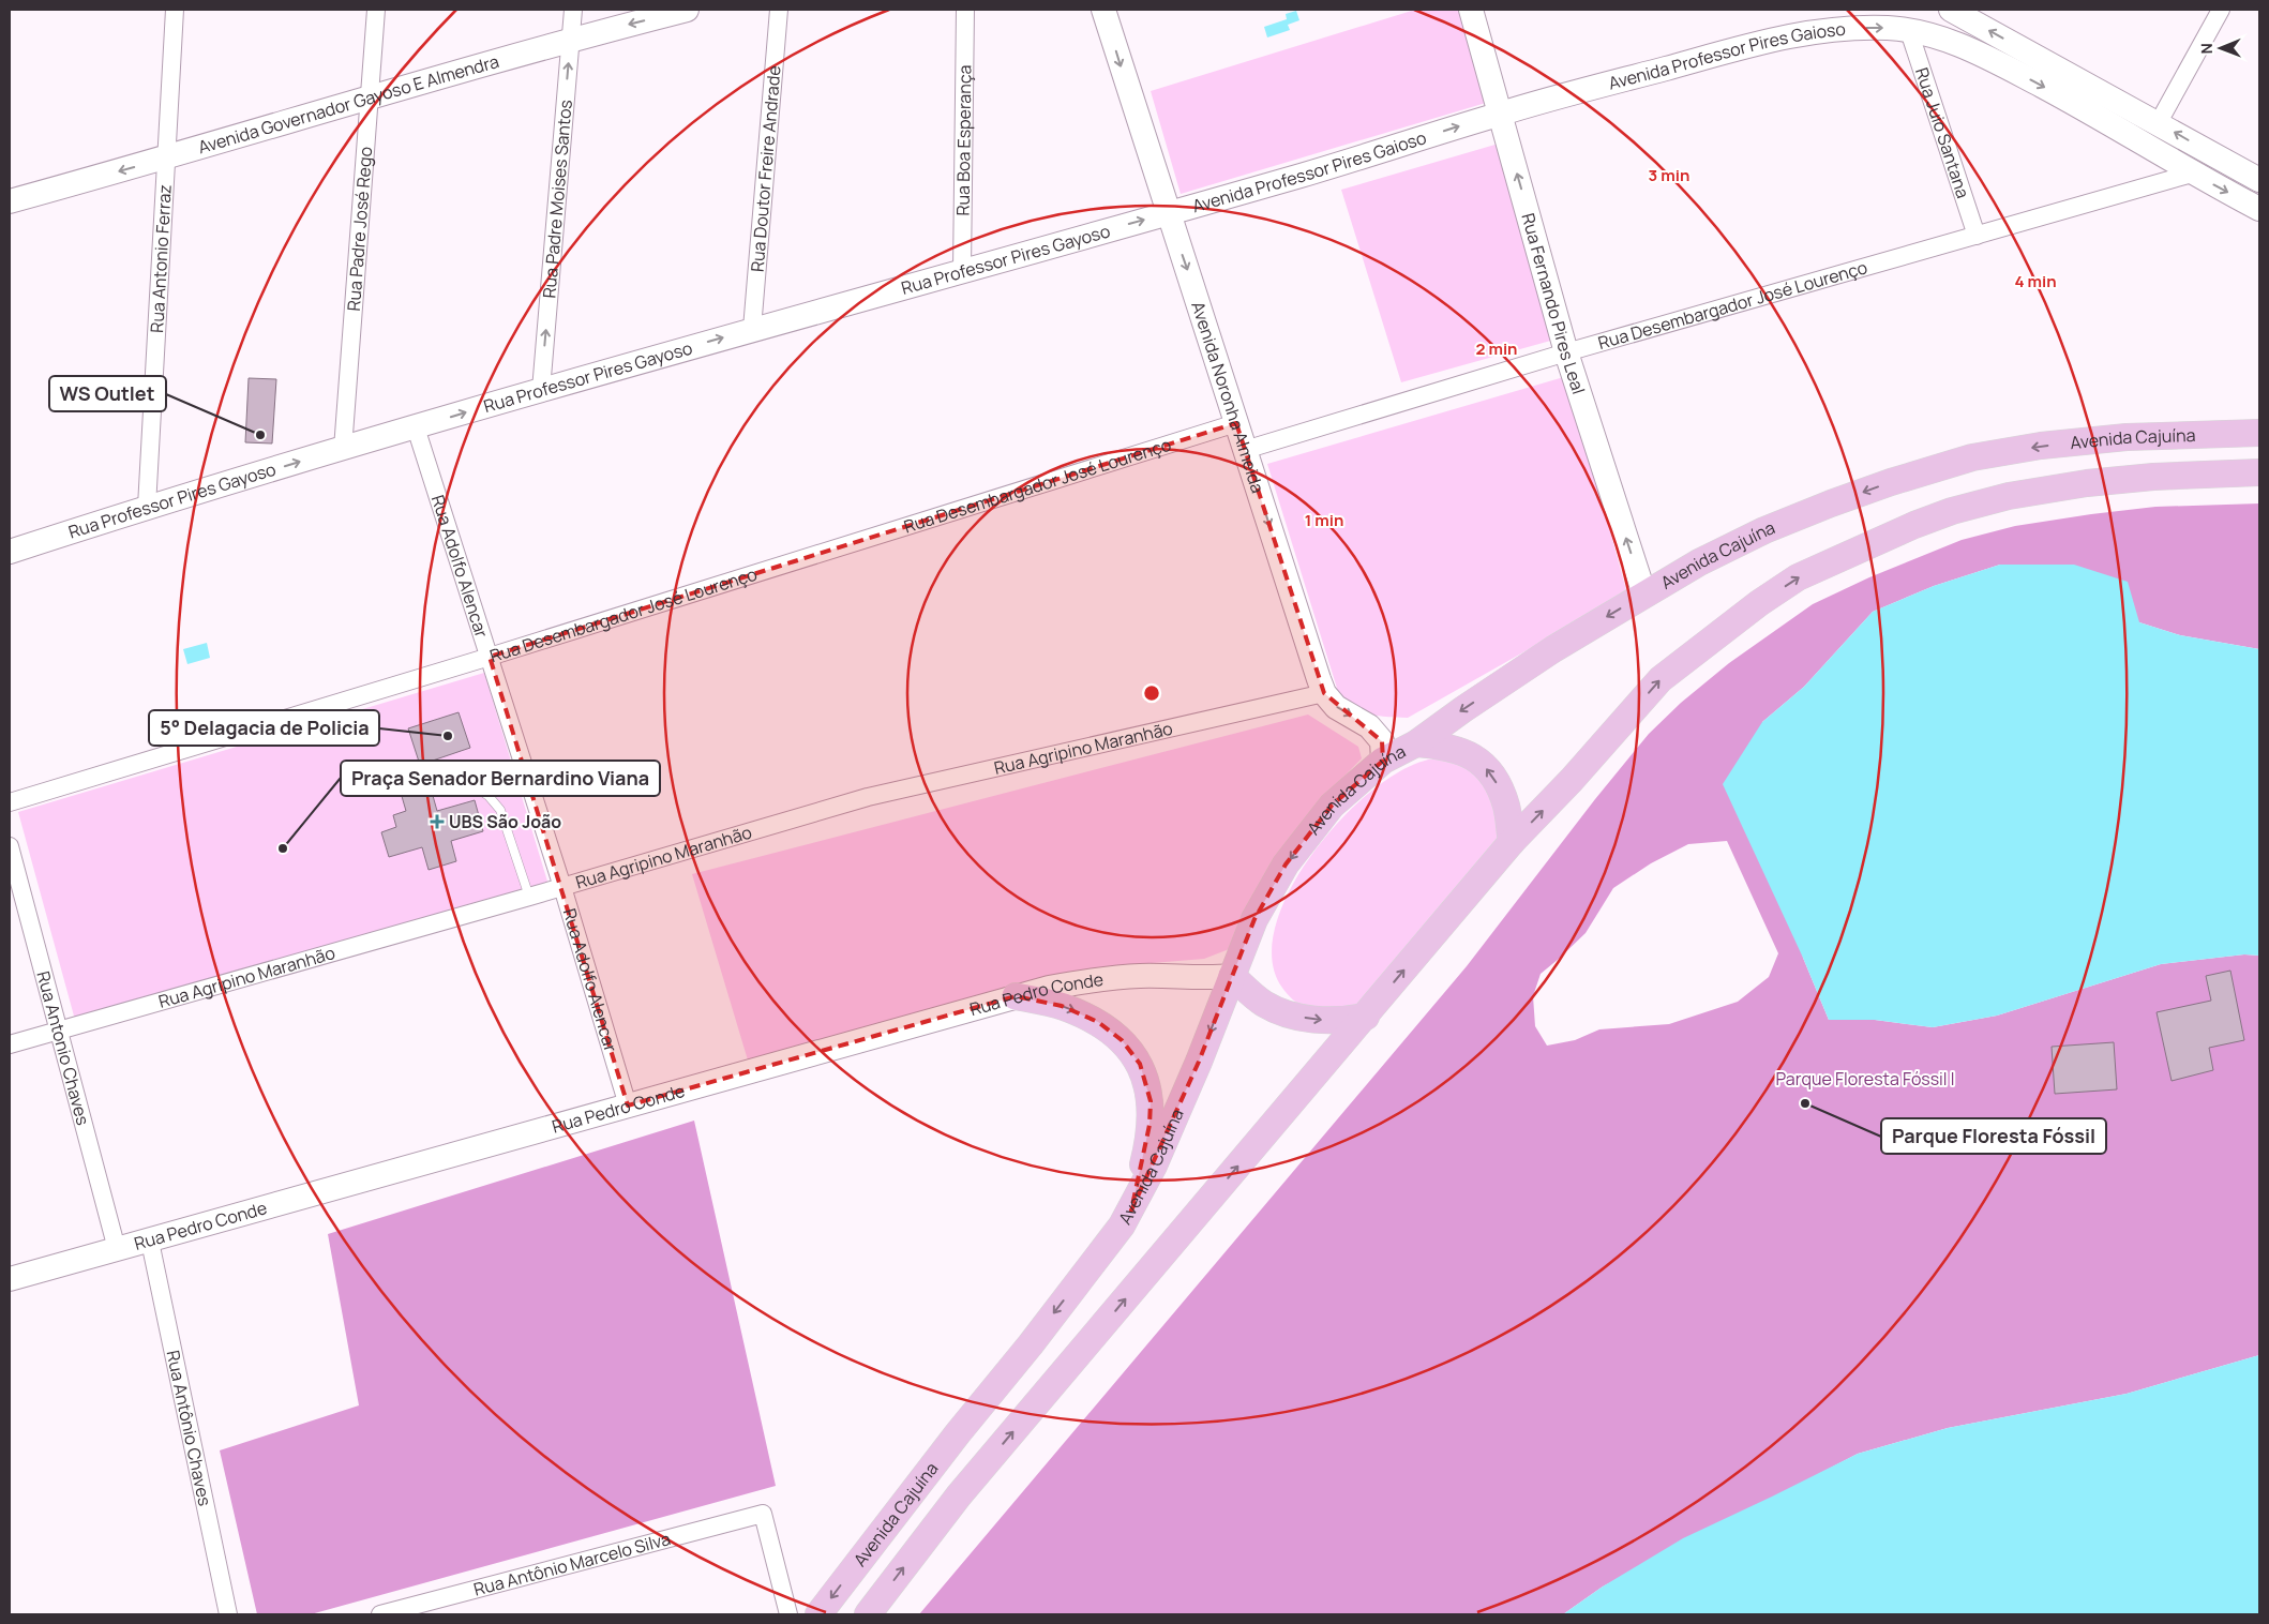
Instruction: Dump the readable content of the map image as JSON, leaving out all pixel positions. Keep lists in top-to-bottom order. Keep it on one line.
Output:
{"streets":{"main road":["Avenida Professor Pires Gaioso","Avenida Governador Gayoso E Almendra","Rua Professor Pires Gayoso","Rua Fernando Pires Leal","Avenida Noronha Almeida","Avenida Cajuína","Rua Pedro Conde"],"street":["Rua Juio Santana","Rua Boa Esperança","Rua Doutor Freire Andrade","Rua Padre Moises Santos","Rua Padre José Rego","Rua Antonio Ferraz","Rua Desembargador José Lourenço","Rua Adolfo Alencar","Rua Agripino Maranhão","Rua Antonio Chaves","Rua Antônio Chaves","Rua Antônio Marcelo Silva"]},"crossings":[["Avenida Professor Pires Gaioso","Rua Juio Santana"],["Avenida Professor Pires Gaioso","Rua Professor Pires Gayoso"],["Avenida Professor Pires Gaioso","Rua Fernando Pires Leal"],["Avenida Professor Pires Gaioso","Rua Desembargador José Lourenço"],["Avenida Professor Pires Gaioso","Avenida Noronha Almeida"],["Avenida Governador Gayoso E Almendra","Rua Padre Moises Santos"],["Avenida Governador Gayoso E Almendra","Rua Padre José Rego"],["Avenida Governador Gayoso E Almendra","Rua Antonio Ferraz"],["Rua Juio Santana","Rua Desembargador José Lourenço"],["Rua Boa Esperança","Rua Professor Pires Gayoso"],["Rua Doutor Freire Andrade","Rua Professor Pires Gayoso"],["Rua Padre Moises Santos","Rua Professor Pires Gayoso"],["Rua Padre José Rego","Rua Professor Pires Gayoso"],["Rua Antonio Ferraz","Rua Professor Pires Gayoso"],["Rua Professor Pires Gayoso","Avenida Noronha Almeida"],["Rua Professor Pires Gayoso","Rua Adolfo Alencar"],["Rua Fernando Pires Leal","Rua Desembargador José Lourenço"],["Rua Fernando Pires Leal","Avenida Cajuína"],["Rua Desembargador José Lourenço","Avenida Noronha Almeida"],["Rua Desembargador José Lourenço","Rua Adolfo Alencar"],["Avenida Noronha Almeida","Avenida Cajuína"],["Avenida Noronha Almeida","Rua Agripino Maranhão"],["Avenida Cajuína","Rua Pedro Conde"],["Rua Adolfo Alencar","Rua Agripino Maranhão"],["Rua Adolfo Alencar","Rua Pedro Conde"],["Rua Agripino Maranhão","Rua Antonio Chaves"],["Rua Pedro Conde","Rua Antonio Chaves"],["Rua Pedro Conde","Rua Antônio Chaves"]],"one_way":["Avenida Professor Pires Gaioso","Avenida Governador Gayoso E Almendra","Rua Padre Moises Santos","Rua Professor Pires Gayoso","Rua Fernando Pires Leal","Avenida Noronha Almeida"],"parks":["Parque Floresta Fóssil I"],"places":{"other":["WS Outlet","5° Delagacia de Policia","Praça Senador Bernardino Viana","Parque Floresta Fóssil"],"health":["UBS São João"]},"north":"left","rings":["3 min","4 min","2 min","1 min"]}
